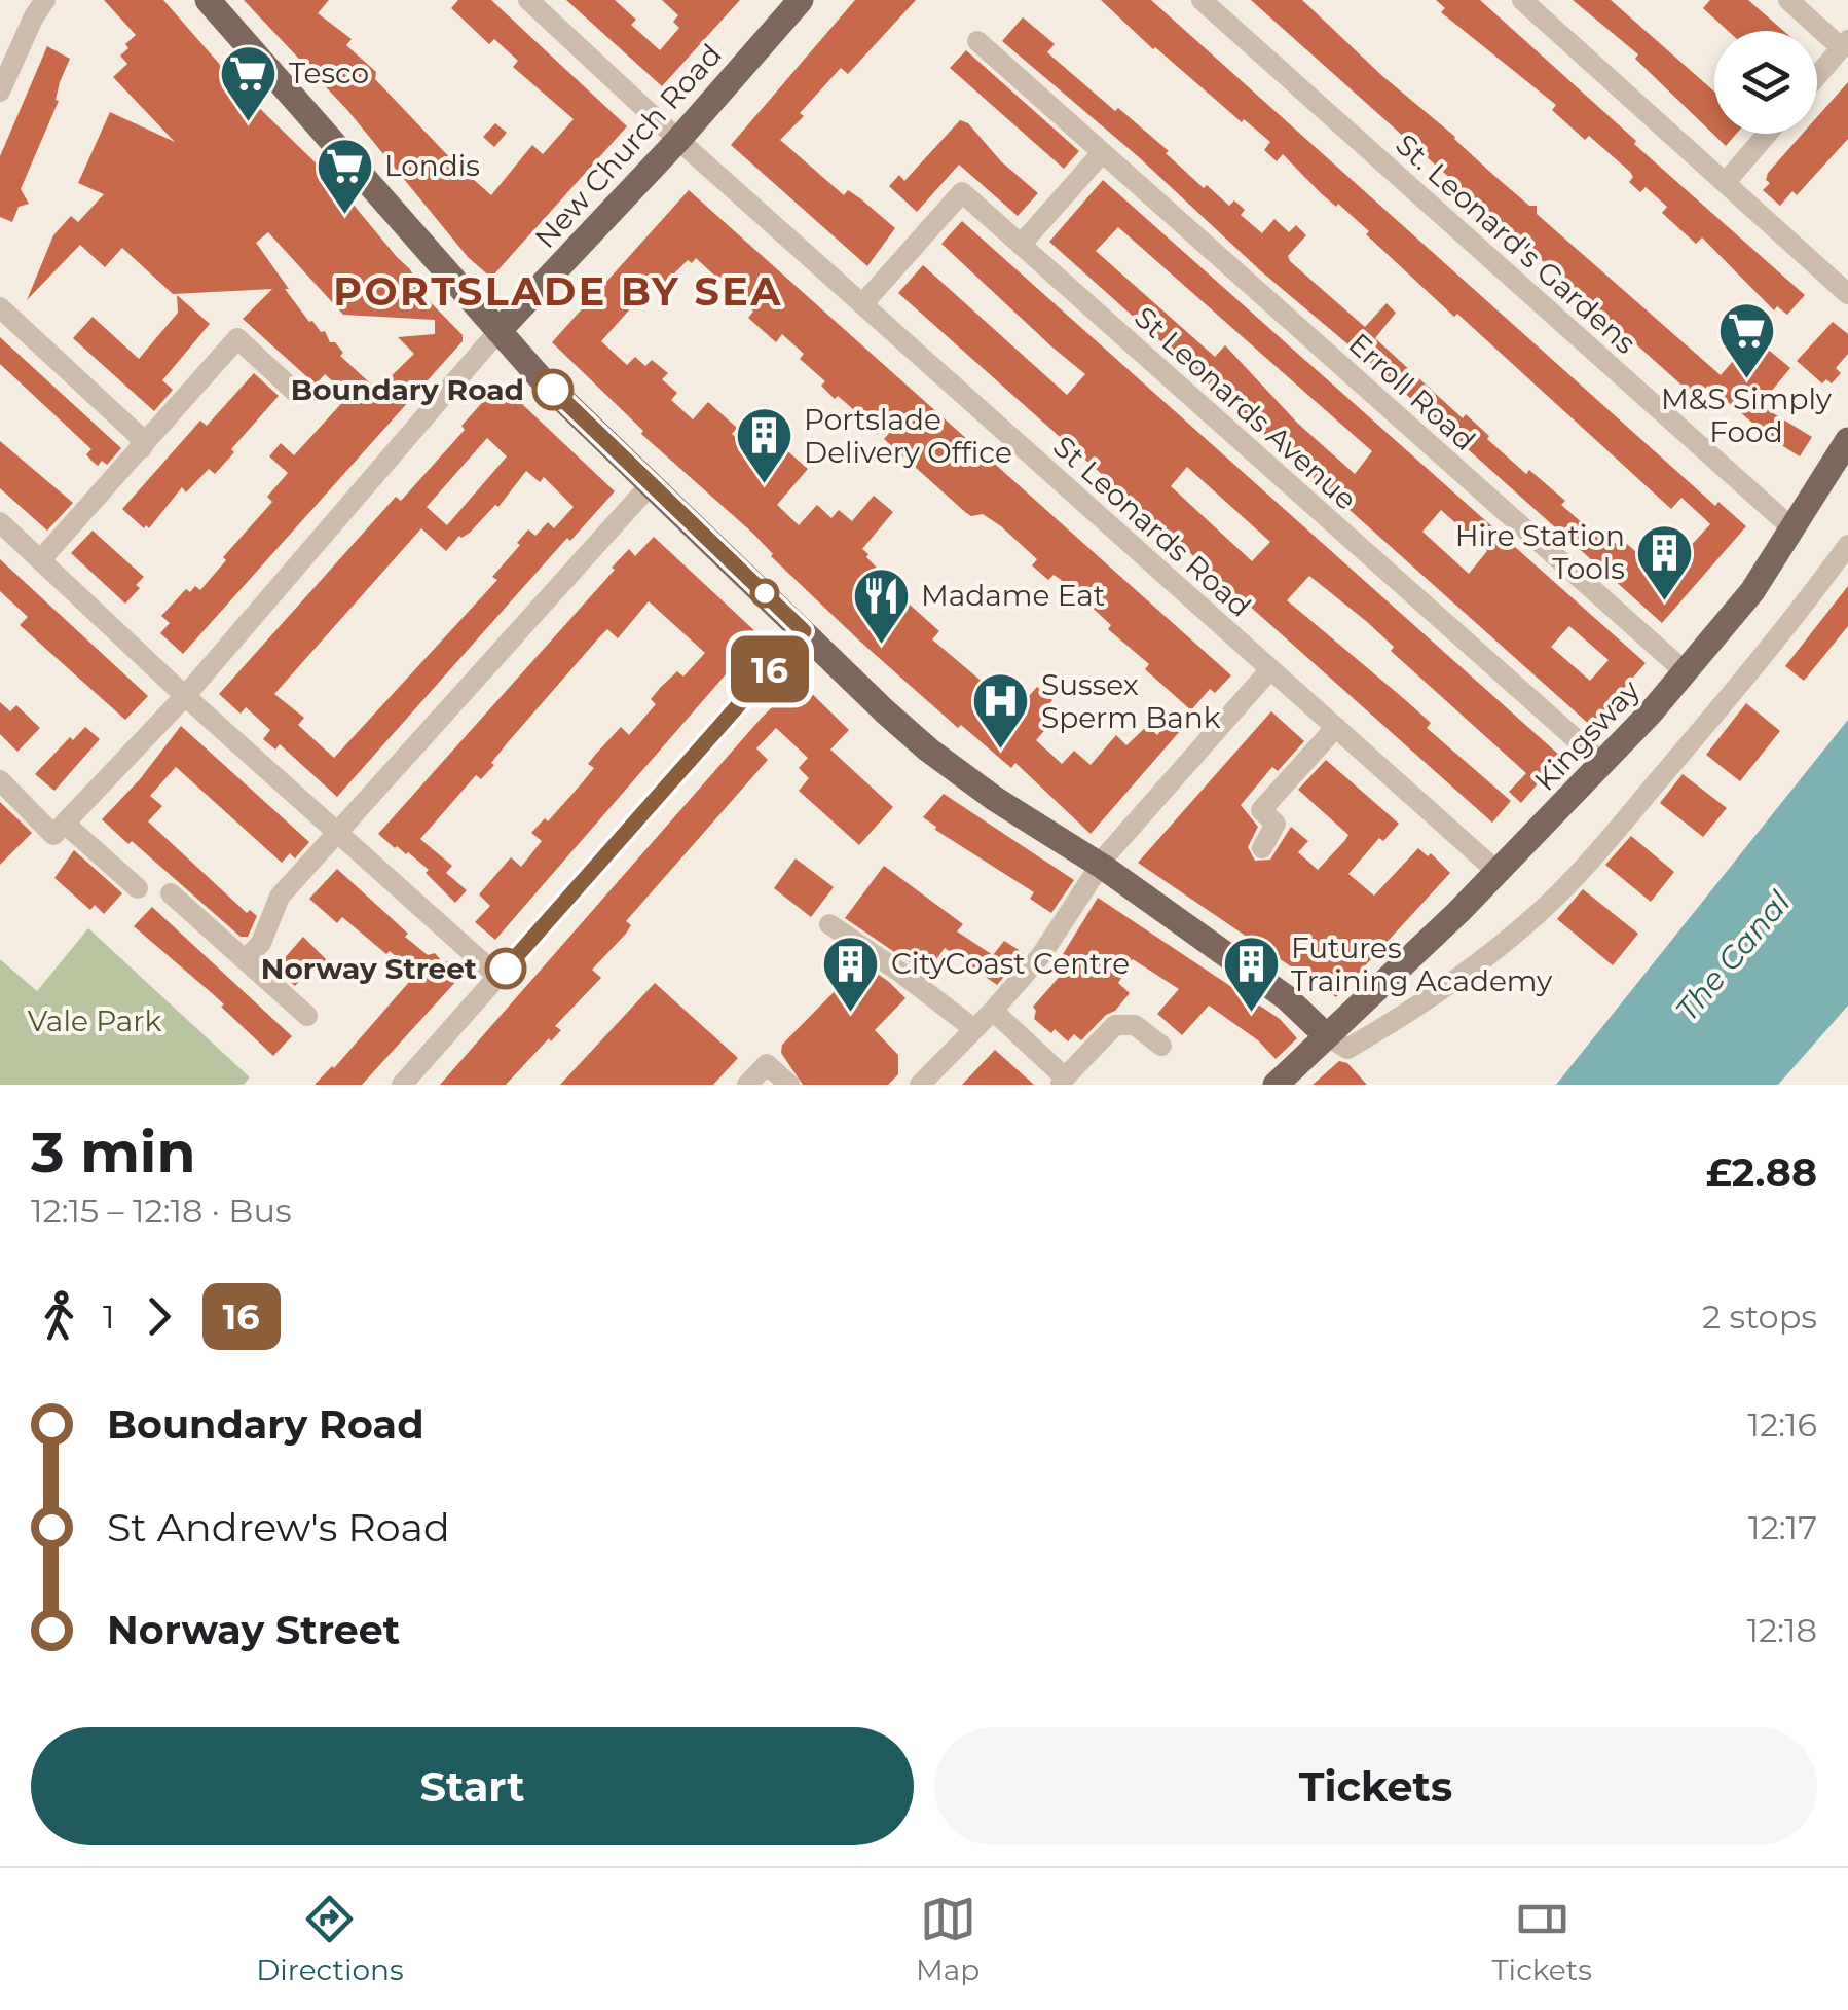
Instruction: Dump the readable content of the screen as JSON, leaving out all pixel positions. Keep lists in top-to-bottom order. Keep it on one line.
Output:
{"streets":{"main road":["New Church Road","Kingsway"],"street":["St. Leonard's Gardens","Erroll Road","St Leonards Avenue","St Leonards Road"]},"crossings":[["New Church Road","St Leonards Road"],["St. Leonard's Gardens","Kingsway"],["Erroll Road","Kingsway"],["St Leonards Avenue","St Leonards Road"],["St Leonards Avenue","Kingsway"],["St Leonards Road","Kingsway"]],"districts":["PORTSLADE BY SEA"],"water":["The Canal"],"parks":["Vale Park"],"places":{"supermarket":["Tesco","Londis","M&S Simply Food"],"other":["Boundary Road","Norway Street"],"building":["Portslade Delivery Office","Hire Station Tools","CityCoast Centre","Futures Training Academy"],"restaurant":["Madame Eat"],"hospital":["Sussex Sperm Bank"]},"lines":["bus line 16"],"page":{"on_map":"16","heading":["3 min","12:15 – 12:18 · Bus","£2.88"],"legs":["1","16","2 stops"],"list":[{"name":"Boundary Road","value":"12:16"},{"name":"St Andrew's Road","value":"12:17"},{"name":"Norway Street","value":"12:18"}],"buttons":["Start","Tickets"],"tabs":["Directions","Map","Tickets"]}}
